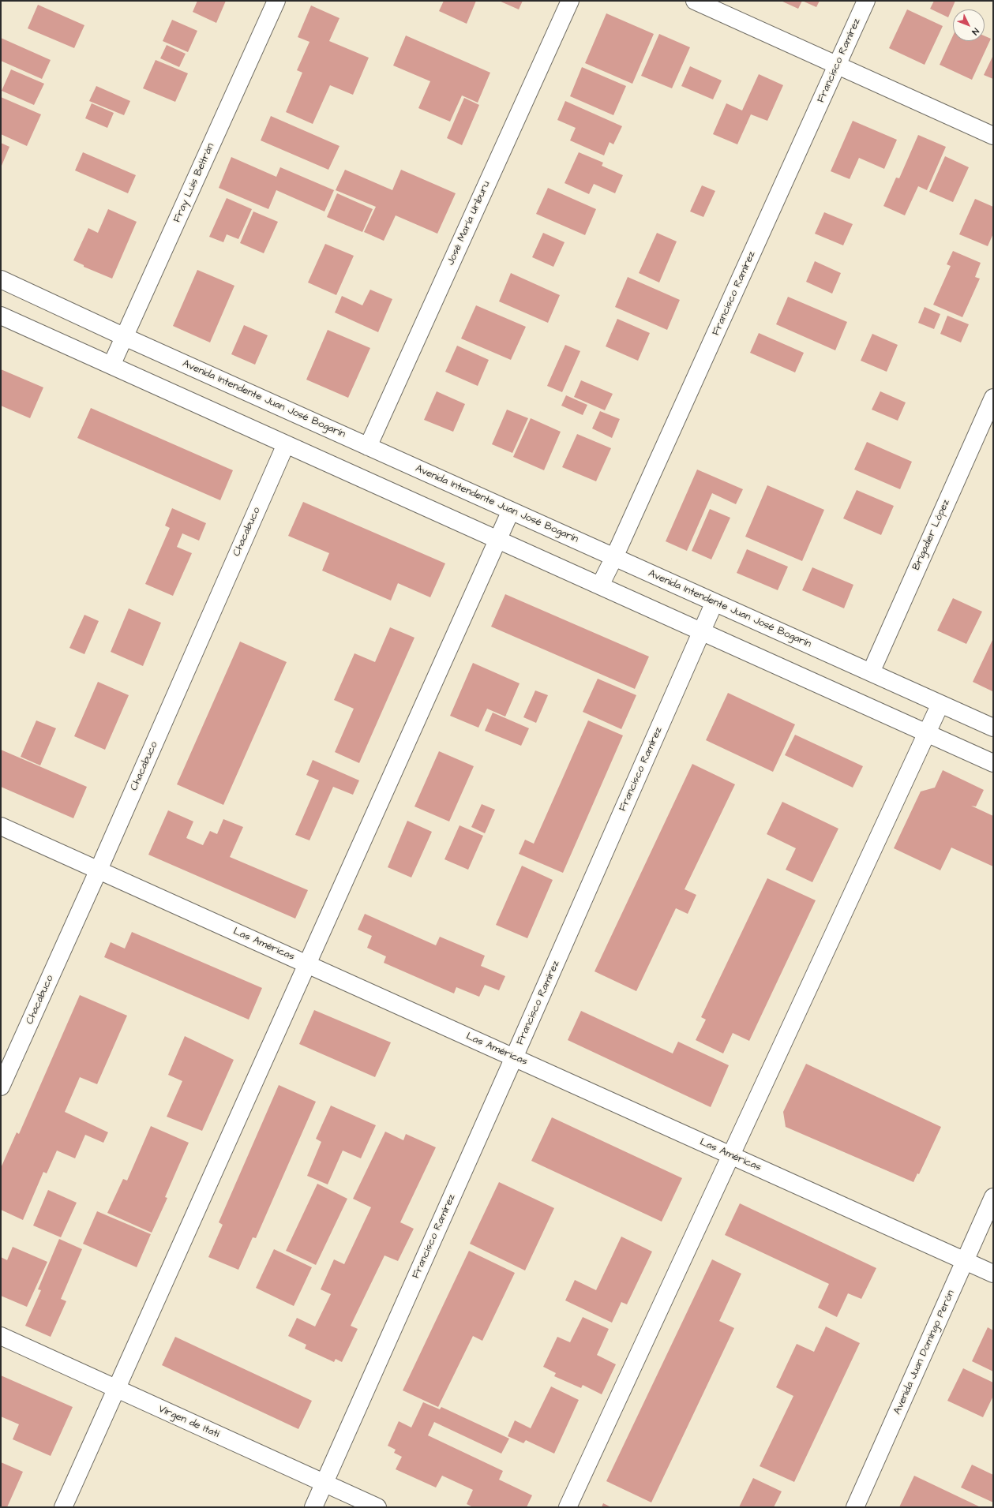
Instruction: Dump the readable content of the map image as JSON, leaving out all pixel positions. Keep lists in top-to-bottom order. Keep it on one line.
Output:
{"streets":{"street":["Francisco Ramírez","Fray Luis Beltrán","José María Uriburu","Avenida Intendente Juan José Bogarín","Chacabuco","Brigadier López","Las Américas","Avenida Juan Domingo Perón","Virgen de Itatí"]},"crossings":[["Francisco Ramírez","Avenida Intendente Juan José Bogarín"],["Francisco Ramírez","Las Américas"],["Francisco Ramírez","Virgen de Itatí"],["Fray Luis Beltrán","Avenida Intendente Juan José Bogarín"],["José María Uriburu","Avenida Intendente Juan José Bogarín"],["Avenida Intendente Juan José Bogarín","Brigadier López"],["Chacabuco","Las Américas"],["Las Américas","Avenida Juan Domingo Perón"]],"north":"bottom right"}
